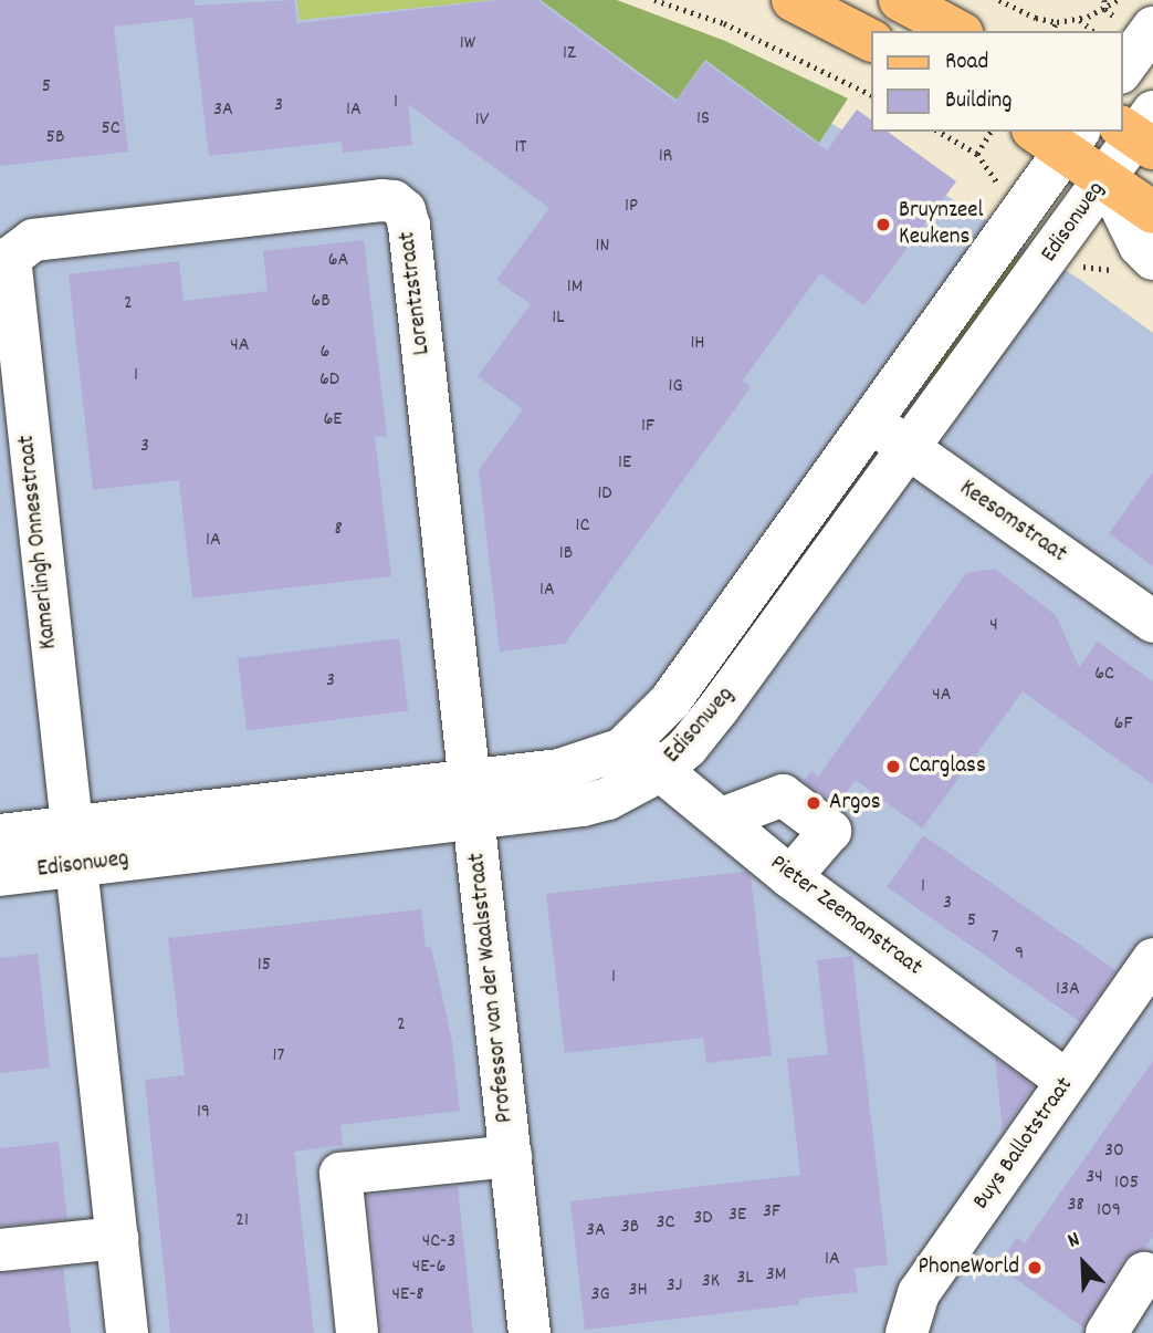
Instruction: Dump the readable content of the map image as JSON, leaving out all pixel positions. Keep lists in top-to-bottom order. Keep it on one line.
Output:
{"streets":{"street":["Edisonweg","Lorentzstraat","Keesomstraat","Kamerlingh Onnesstraat","Pieter Zeemanstraat","Professor van der Waalsstraat","Buys Ballotstraat"]},"crossings":[["Edisonweg","Lorentzstraat"],["Edisonweg","Keesomstraat"],["Edisonweg","Kamerlingh Onnesstraat"],["Edisonweg","Pieter Zeemanstraat"],["Edisonweg","Professor van der Waalsstraat"],["Lorentzstraat","Kamerlingh Onnesstraat"],["Lorentzstraat","Professor van der Waalsstraat"],["Pieter Zeemanstraat","Buys Ballotstraat"]],"places":["Bruynzeel Keukens","Carglass","Argos","PhoneWorld"],"house_numbers":["1W","1Z","5","1","3","3A","1A","1S","1V","5C","5B","1T","1R","1P","1N","6A","1M","6B","2","1L","1H","4A","6","1","6D","1G","6E","1F","3","1E","1D","1C","8","1A","1B","1A","4","6C","3","4A","6F","1","3","5","7","9","15","1","13A","2","17","19","30","34","105","38","109","3F","3E","3D","21","3C","3B","3A","4C-3","1A","4E-6","3M","3L","3K","3J","3H","4E-8","3G"],"legend":["Road","Building"],"north":"top left"}
